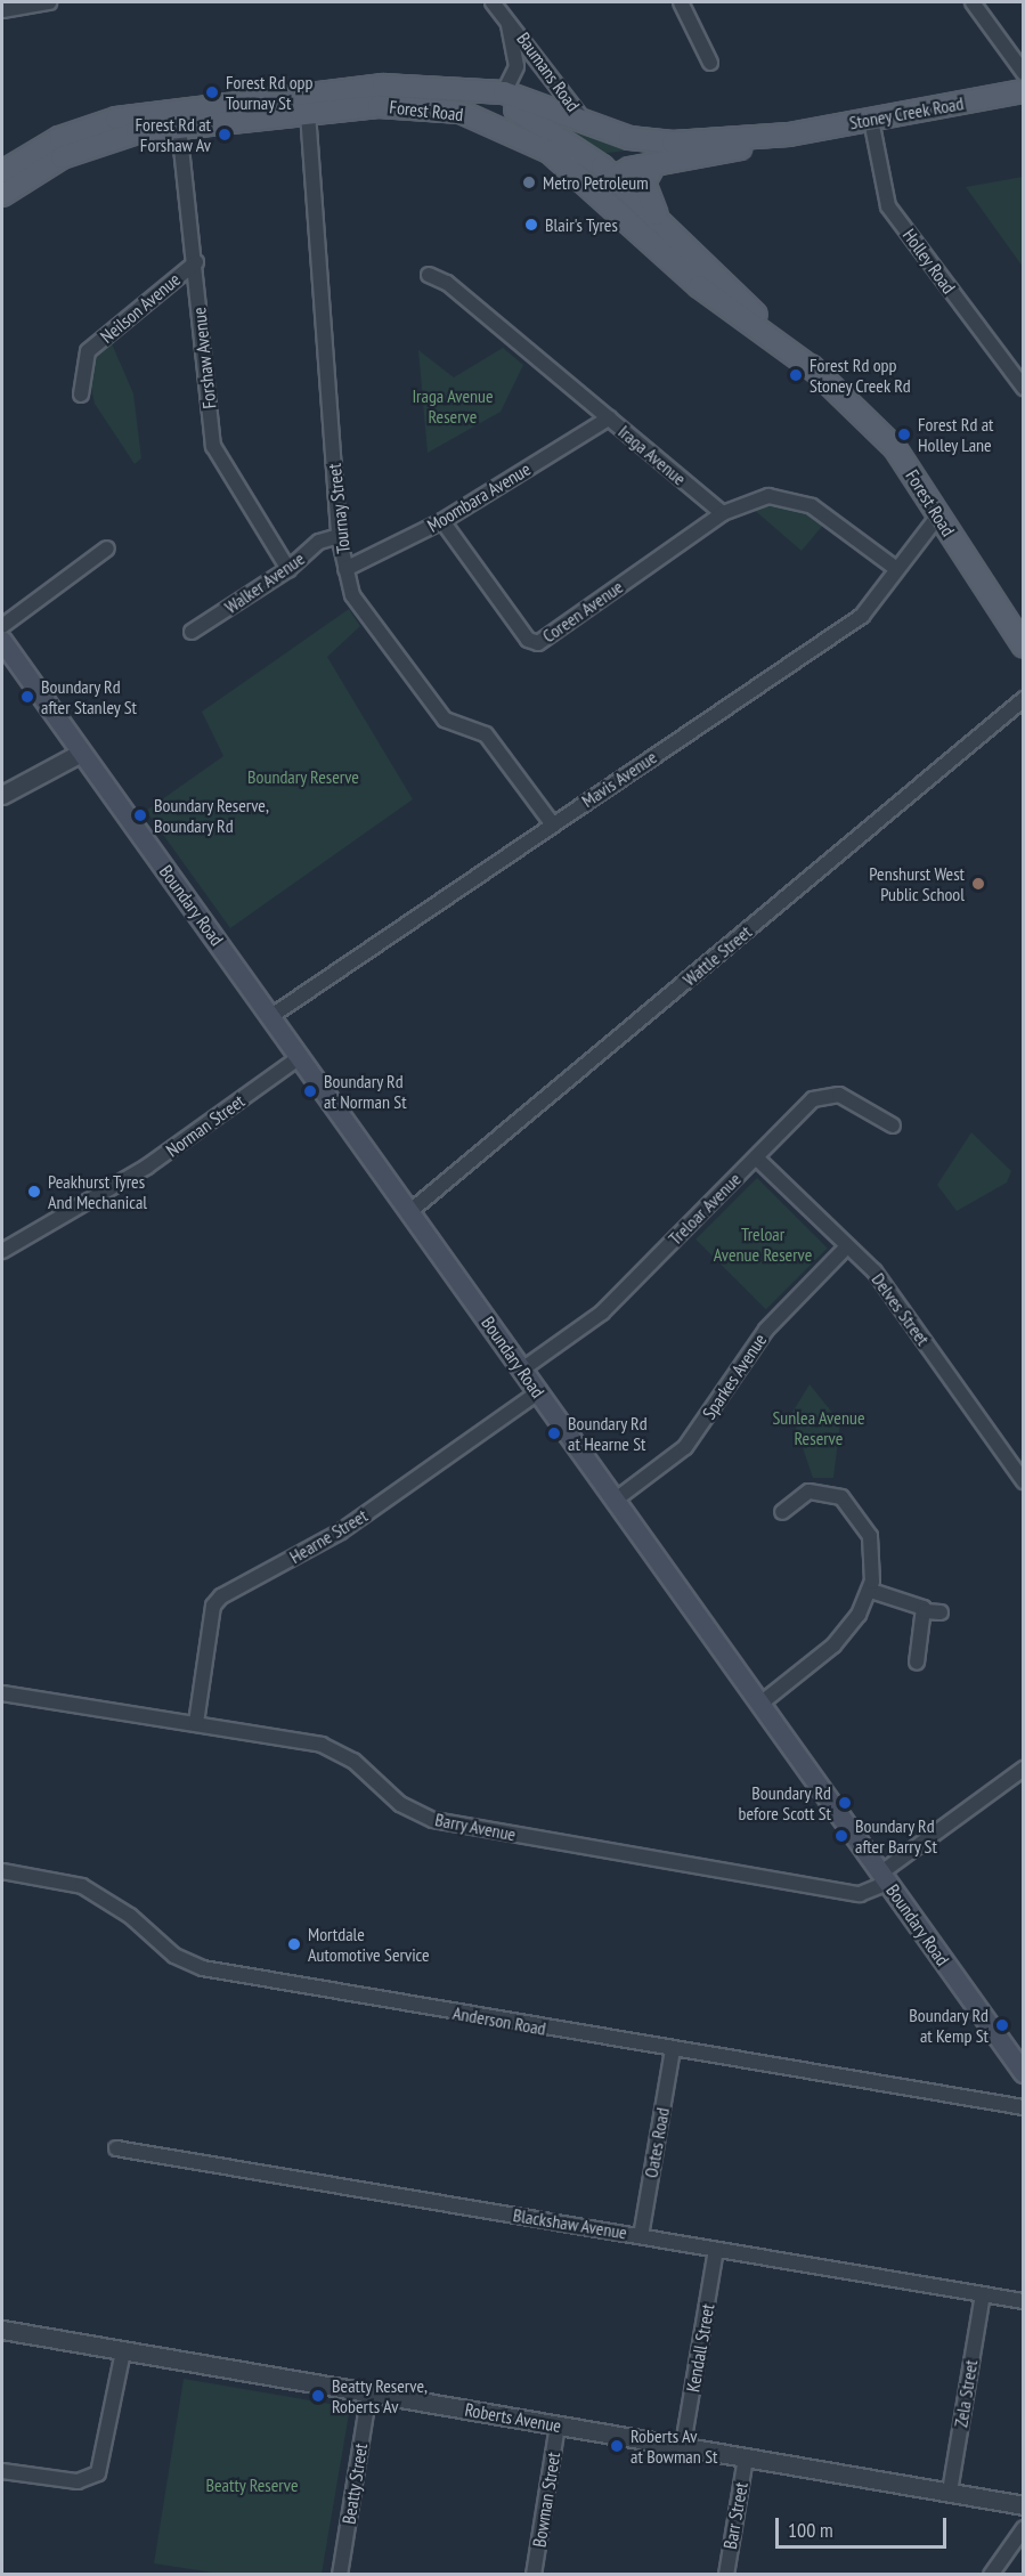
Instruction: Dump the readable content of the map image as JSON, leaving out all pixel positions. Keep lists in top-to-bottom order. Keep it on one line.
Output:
{"streets":{"main road":["Forest Road","Stoney Creek Road","Boundary Road"],"street":["Baumans Road","Holley Road","Neilson Avenue","Forshaw Avenue","Iraga Avenue","Moombara Avenue","Tournay Street","Walker Avenue","Coreen Avenue","Mavis Avenue","Wattle Street","Norman Street","Treloar Avenue","Delves Street","Sparkes Avenue","Hearne Street","Barry Avenue","Anderson Road","Oates Road","Blackshaw Avenue","Kendall Street","Zela Street","Roberts Avenue","Beatty Street","Bowman Street","Barr Street"]},"crossings":[["Baumans Road","Forest Road"],["Baumans Road","Stoney Creek Road"],["Forest Road","Stoney Creek Road"],["Forest Road","Forshaw Avenue"],["Forest Road","Tournay Street"],["Forest Road","Mavis Avenue"],["Stoney Creek Road","Holley Road"],["Neilson Avenue","Forshaw Avenue"],["Forshaw Avenue","Walker Avenue"],["Iraga Avenue","Moombara Avenue"],["Iraga Avenue","Coreen Avenue"],["Moombara Avenue","Tournay Street"],["Moombara Avenue","Coreen Avenue"],["Tournay Street","Walker Avenue"],["Tournay Street","Mavis Avenue"],["Mavis Avenue","Boundary Road"],["Boundary Road","Wattle Street"],["Boundary Road","Norman Street"],["Boundary Road","Treloar Avenue"],["Boundary Road","Sparkes Avenue"],["Boundary Road","Hearne Street"],["Boundary Road","Barry Avenue"],["Treloar Avenue","Delves Street"],["Delves Street","Sparkes Avenue"],["Hearne Street","Barry Avenue"],["Anderson Road","Oates Road"],["Oates Road","Blackshaw Avenue"],["Blackshaw Avenue","Kendall Street"],["Blackshaw Avenue","Zela Street"],["Kendall Street","Roberts Avenue"],["Zela Street","Roberts Avenue"],["Roberts Avenue","Beatty Street"],["Roberts Avenue","Bowman Street"],["Roberts Avenue","Barr Street"]],"parks":["Iraga Avenue Reserve","Boundary Reserve","Treloar Avenue Reserve","Sunlea Avenue Reserve","Beatty Reserve"],"places":["Forest Rd opp Tournay St","Forest Rd at Forshaw Av","Metro Petroleum","Blair's Tyres","Forest Rd opp Stoney Creek Rd","Forest Rd at Holley Lane","Boundary Rd after Stanley St","Boundary Reserve, Boundary Rd","Penshurst West Public School","Boundary Rd at Norman St","Peakhurst Tyres And Mechanical","Boundary Rd at Hearne St","Boundary Rd before Scott St","Boundary Rd after Barry St","Mortdale Automotive Service","Boundary Rd at Kemp St","Beatty Reserve, Roberts Av","Roberts Av at Bowman St"],"scale_bar":"100 m"}
